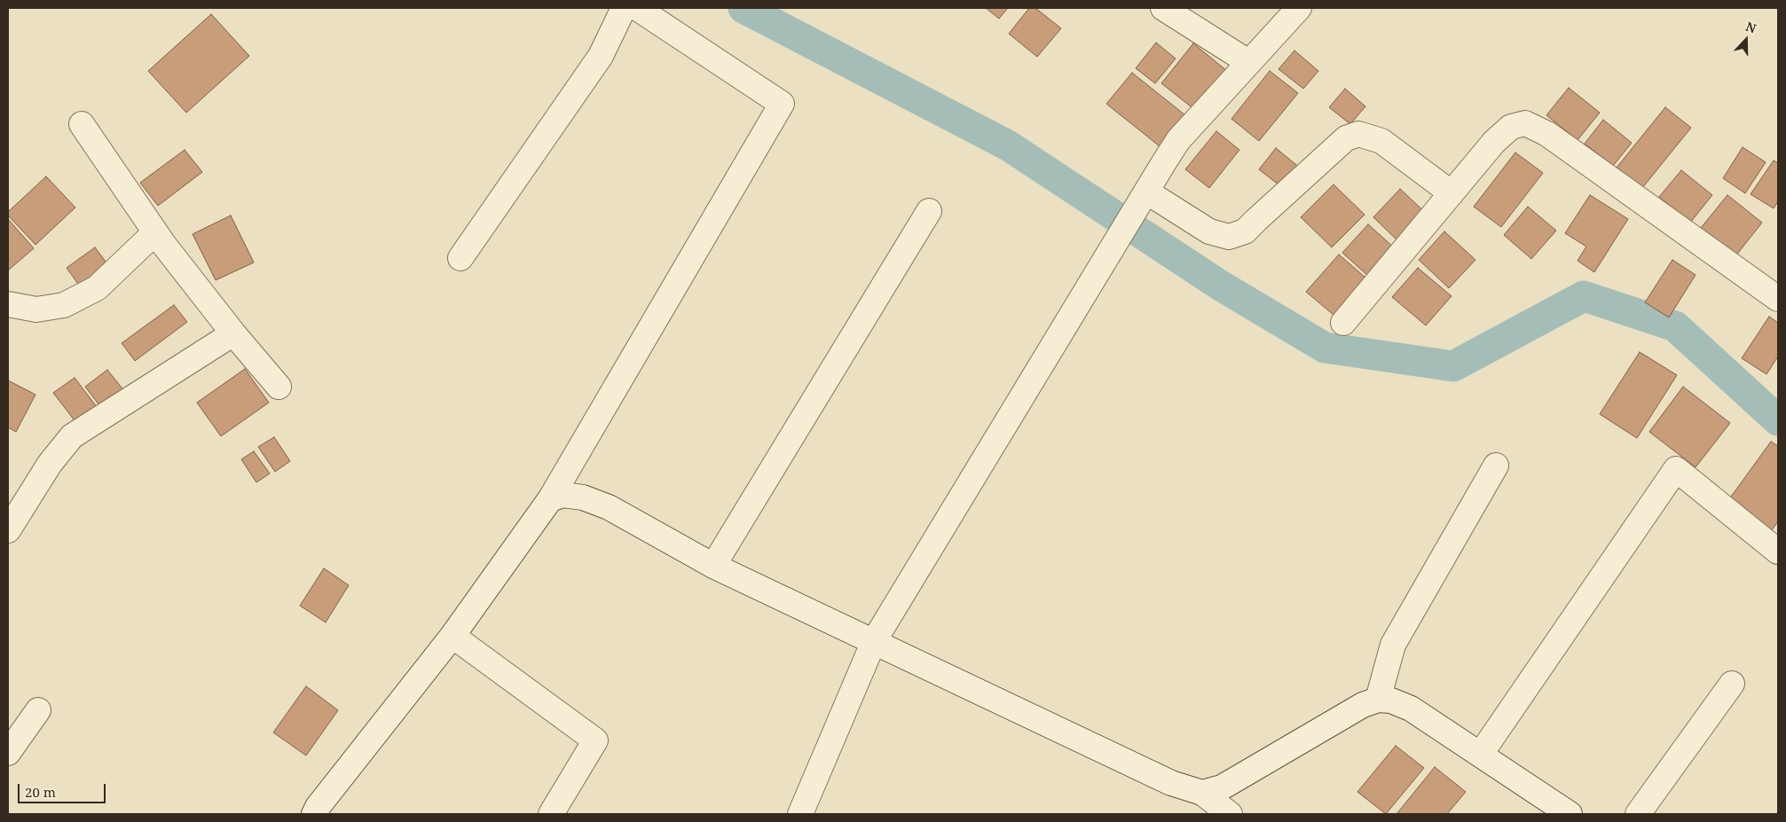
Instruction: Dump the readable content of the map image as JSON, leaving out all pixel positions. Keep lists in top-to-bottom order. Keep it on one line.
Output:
{"scale_bar":"20 m","north":"top"}
